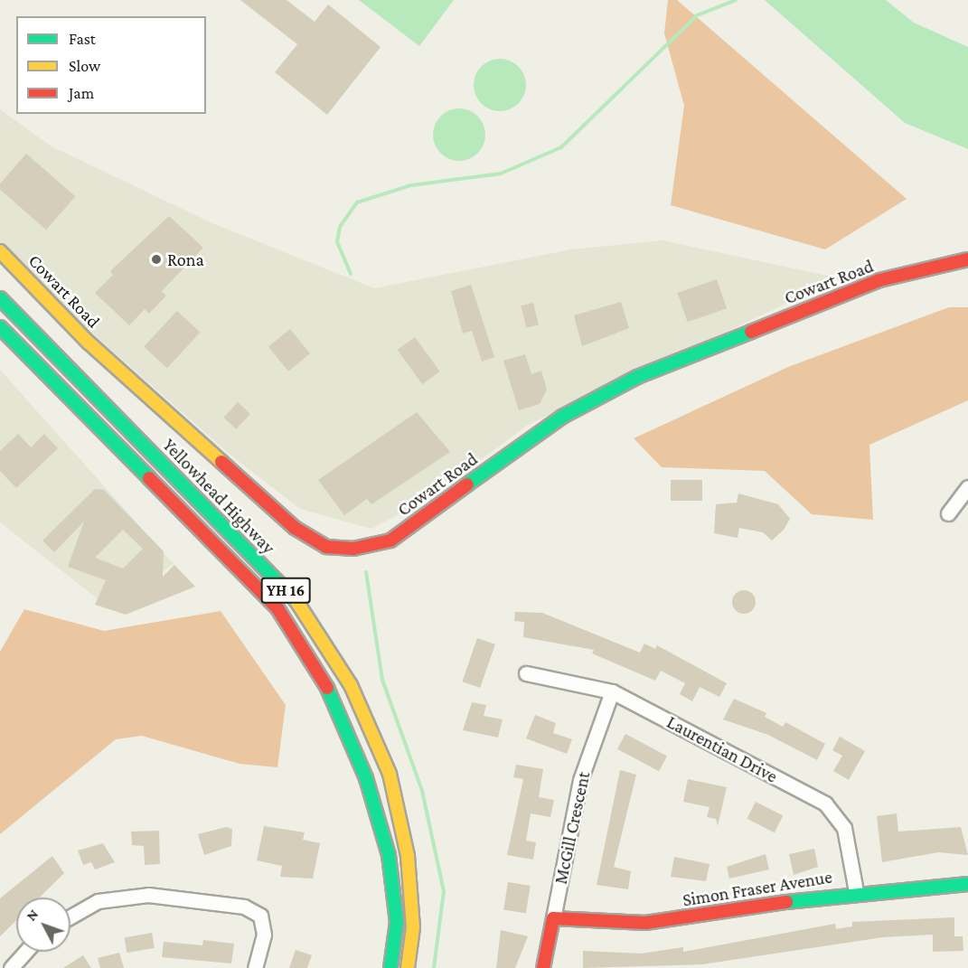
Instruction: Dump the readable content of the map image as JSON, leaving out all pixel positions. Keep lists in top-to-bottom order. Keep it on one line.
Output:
{"streets":{"main road":["Cowart Road","Yellowhead Highway","YH 16","McGill Crescent","Simon Fraser Avenue"],"street":["Laurentian Drive"]},"crossings":[["Laurentian Drive","McGill Crescent"],["Laurentian Drive","Simon Fraser Avenue"],["McGill Crescent","Simon Fraser Avenue"]],"places":["Rona"],"legend":["Fast","Slow","Jam"],"north":"top left"}
